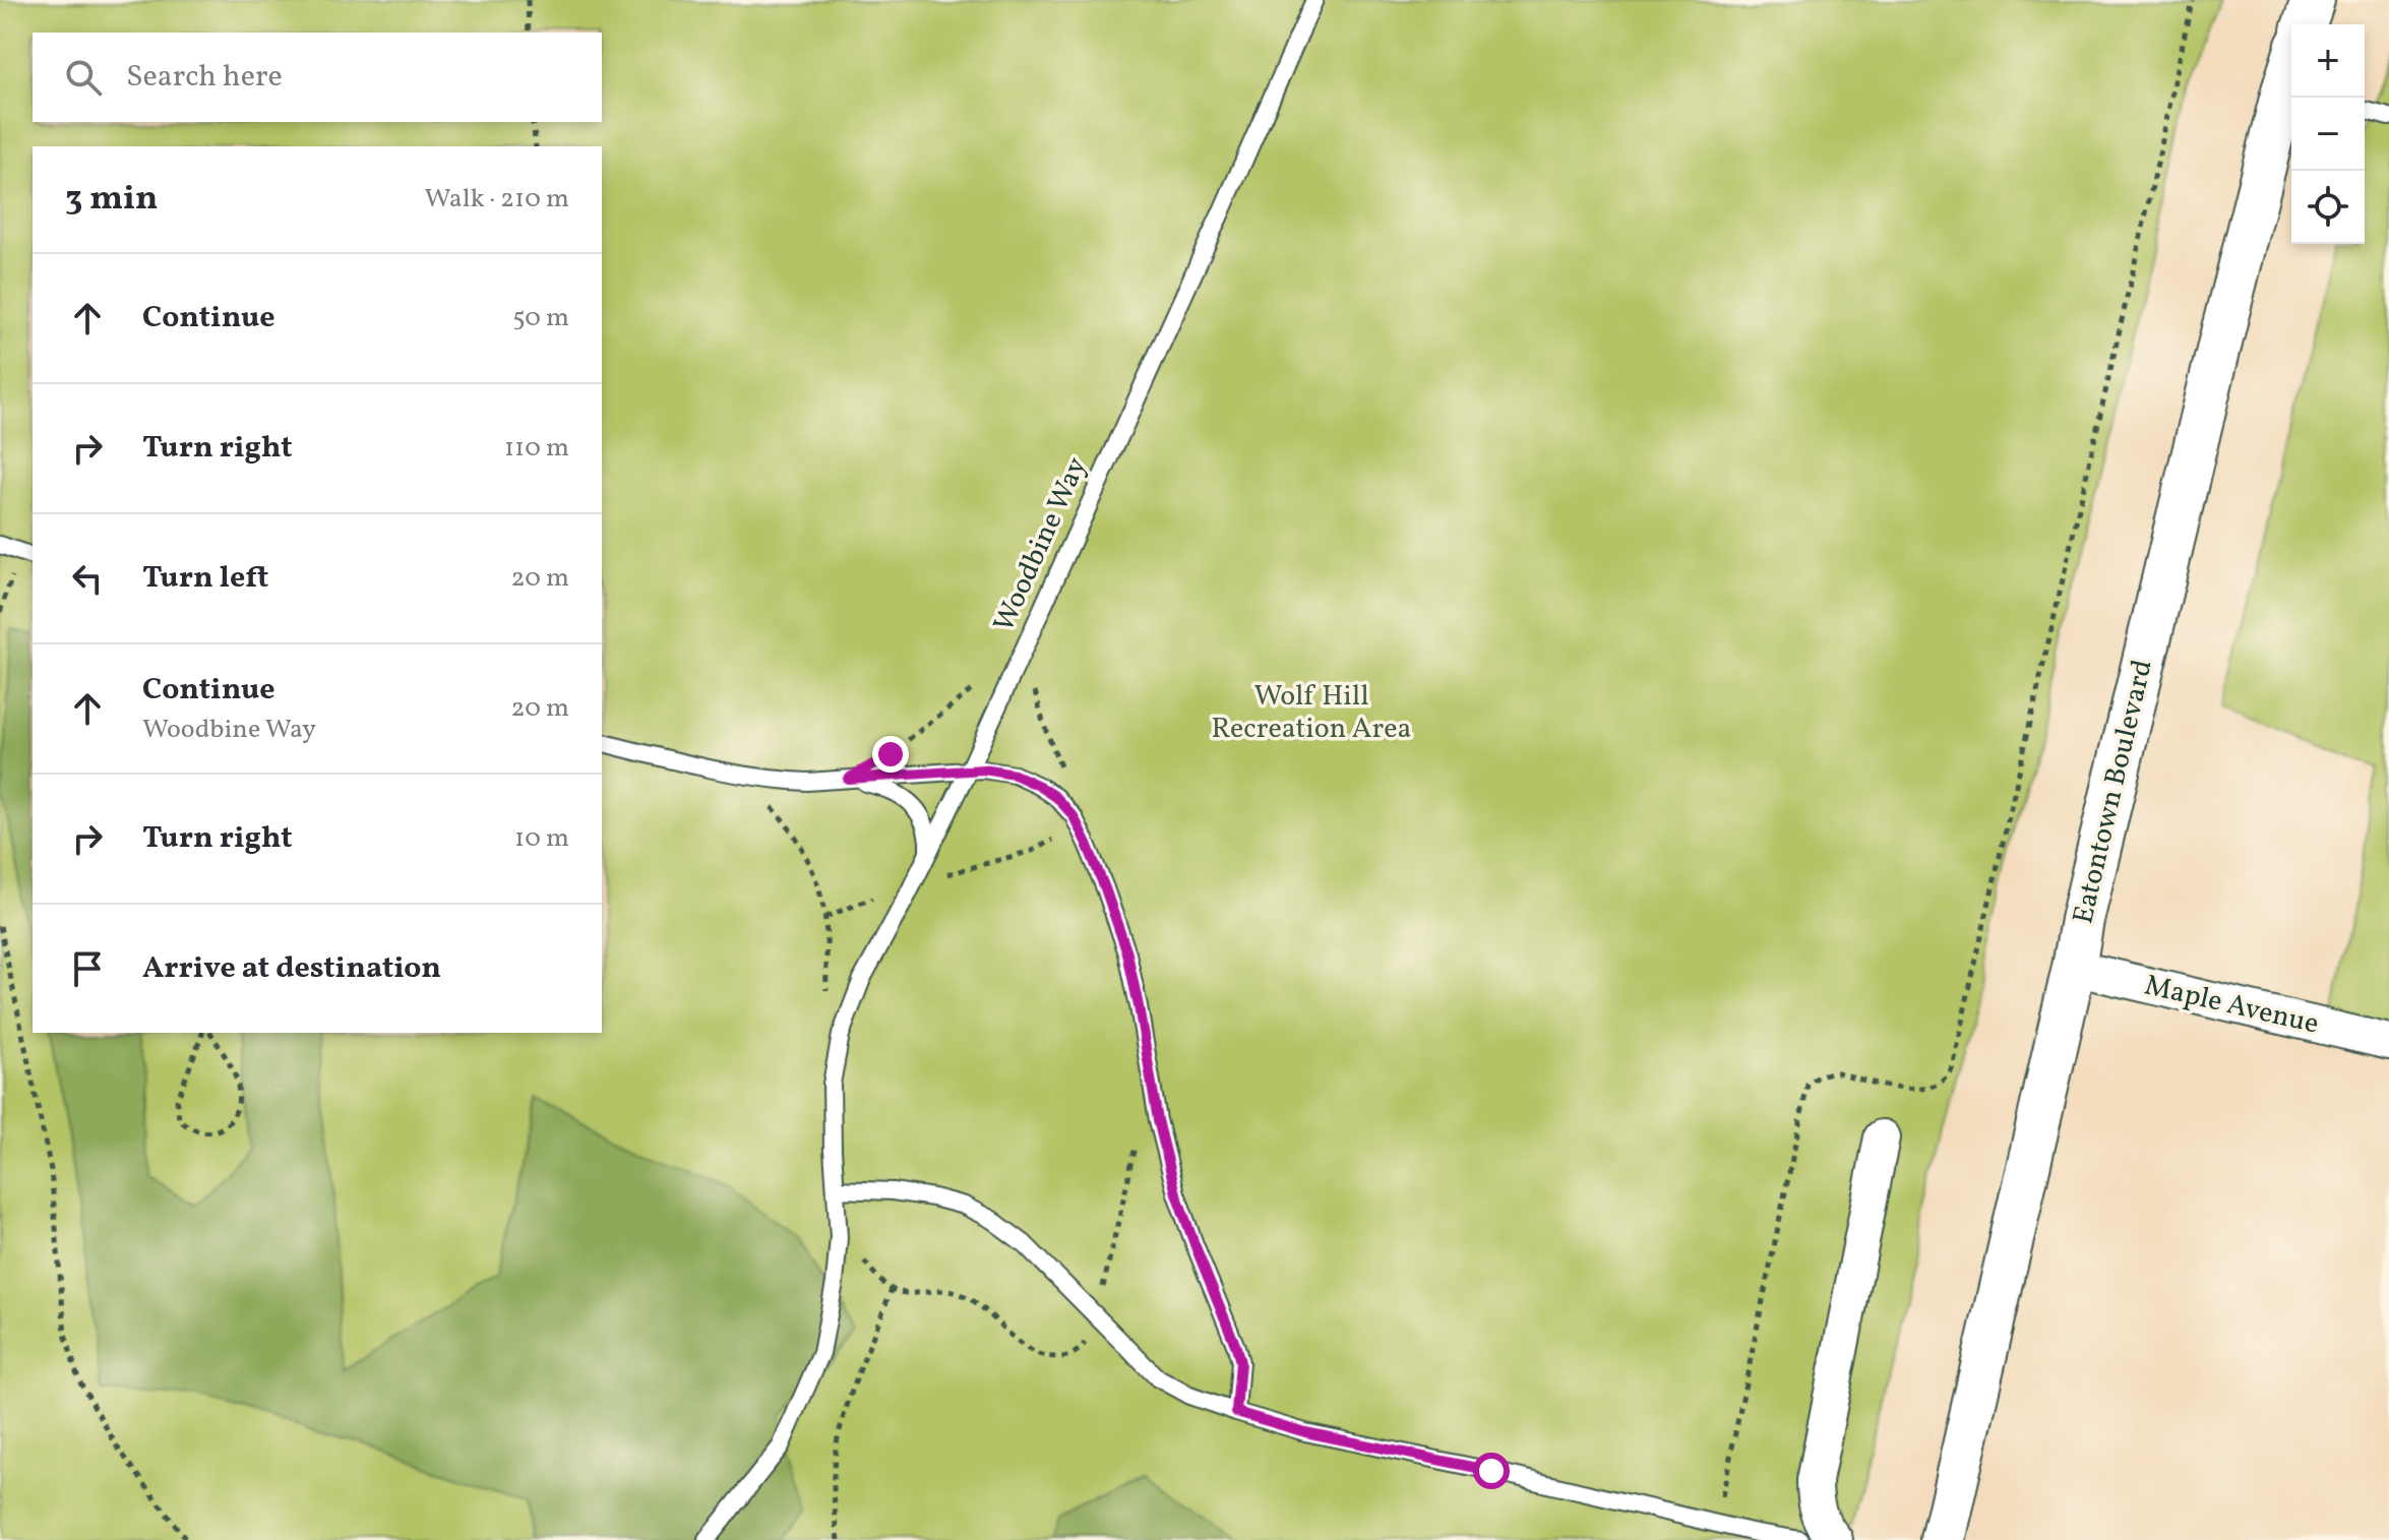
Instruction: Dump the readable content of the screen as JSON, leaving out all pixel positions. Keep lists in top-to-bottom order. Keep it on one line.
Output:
{"streets":{"street":["Eatontown Boulevard","Maple Avenue"],"lane":["Woodbine Way"]},"crossings":[["Eatontown Boulevard","Maple Avenue"]],"parks":["Wolf Hill Recreation Area"],"page":{"map_buttons":["+","−"],"search":"Search here","heading":["3 min","Walk · 210 m"],"list":[["Continue","50 m"],["Turn right","110 m"],["Turn left","20 m"],["Continue","Woodbine Way","20 m"],["Turn right","10 m"],"Arrive at destination"]}}
